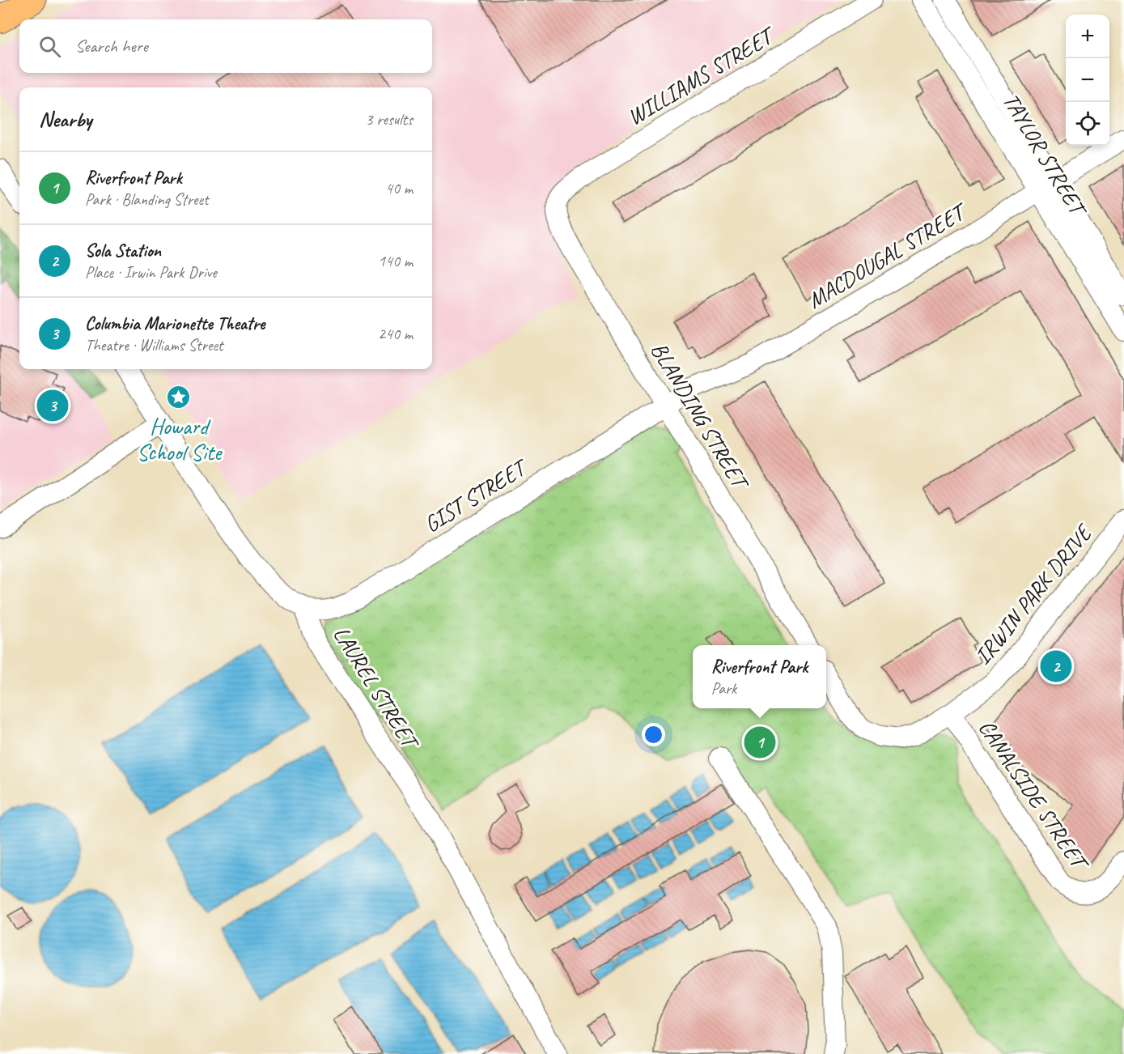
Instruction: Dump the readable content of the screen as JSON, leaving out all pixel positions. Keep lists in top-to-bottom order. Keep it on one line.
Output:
{"streets":{"street":["WILLIAMS STREET","TAYLOR STREET","MACDOUGAL STREET","BLANDING STREET","GIST STREET","IRWIN PARK DRIVE","LAUREL STREET","CANALSIDE STREET"]},"crossings":[["WILLIAMS STREET","BLANDING STREET"],["TAYLOR STREET","MACDOUGAL STREET"],["MACDOUGAL STREET","BLANDING STREET"],["MACDOUGAL STREET","GIST STREET"],["BLANDING STREET","GIST STREET"],["GIST STREET","LAUREL STREET"],["IRWIN PARK DRIVE","CANALSIDE STREET"]],"places":{"place":["Howard School Site"]},"page":{"map_buttons":["+","−"],"search":"Search here","heading":["Nearby","3 results"],"list":[{"mark":"1","name":"Riverfront Park","note":"Park · Blanding Street","value":"40 m"},{"mark":"2","name":"Sola Station","note":"Place · Irwin Park Drive","value":"140 m"},{"mark":"3","name":"Columbia Marionette Theatre","note":"Theatre · Williams Street","value":"240 m"}],"pins":["3","2","1"],"popup":["Riverfront Park","Park"]}}
